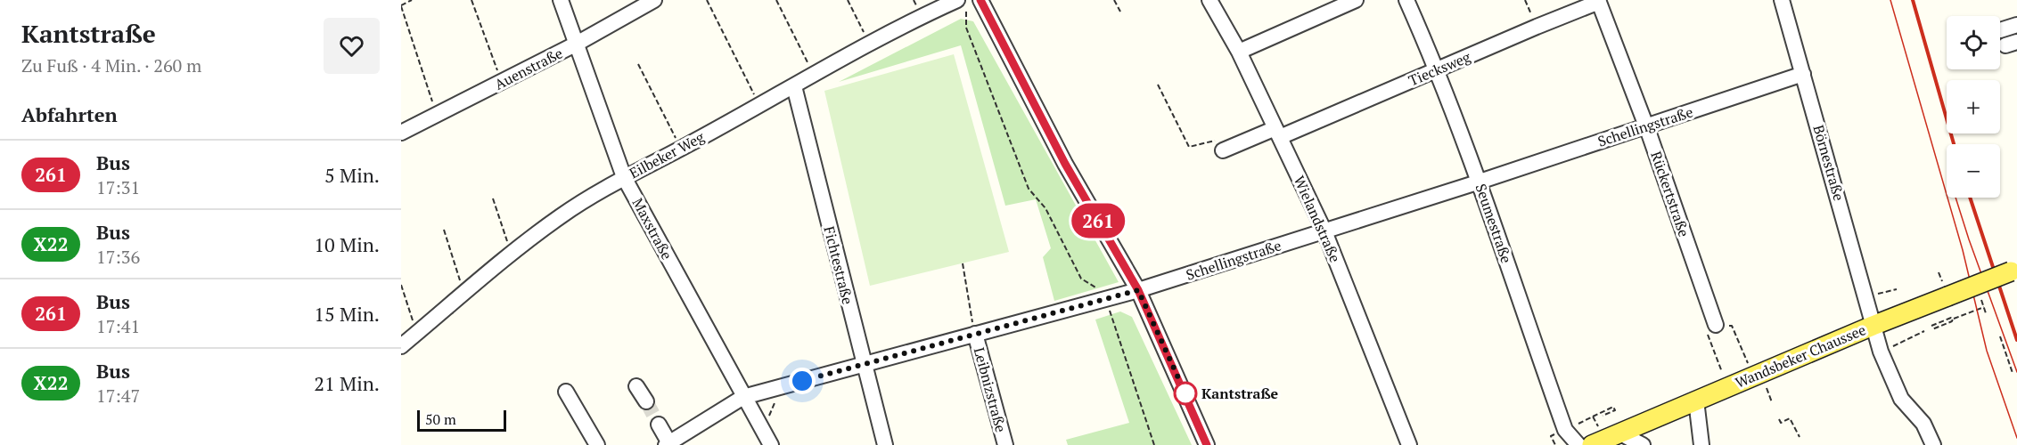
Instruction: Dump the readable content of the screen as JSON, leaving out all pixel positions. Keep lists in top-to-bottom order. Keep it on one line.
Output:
{"streets":{"main road":["Wandsbeker Chaussee"],"street":["Auenstraße","Tiecksweg","Schellingstraße","Eilbeker Weg","Börnestraße","Rückertstraße","Wielandstraße","Seumestraße","Maxstraße","Fichtestraße","Leibnizstraße"]},"crossings":[["Auenstraße","Maxstraße"],["Tiecksweg","Rückertstraße"],["Tiecksweg","Wielandstraße"],["Tiecksweg","Seumestraße"],["Schellingstraße","Börnestraße"],["Schellingstraße","Rückertstraße"],["Schellingstraße","Wielandstraße"],["Schellingstraße","Seumestraße"],["Schellingstraße","Maxstraße"],["Schellingstraße","Fichtestraße"],["Schellingstraße","Leibnizstraße"],["Eilbeker Weg","Maxstraße"],["Eilbeker Weg","Fichtestraße"],["Börnestraße","Wandsbeker Chaussee"]],"places":["Kantstraße"],"lines":["bus line 261"],"scale_bar":"50 m","page":{"heading":[["Kantstraße","Zu Fuß · 4 Min. · 260 m"],"Abfahrten"],"on_map":"261","map_buttons":["+","−"],"list":[{"mark":"261","name":"Bus","note":"17:31","value":"5 Min."},{"mark":"X22","name":"Bus","note":"17:36","value":"10 Min."},{"mark":"261","name":"Bus","note":"17:41","value":"15 Min."},{"mark":"X22","name":"Bus","note":"17:47","value":"21 Min."}],"scale":"50 m"}}
